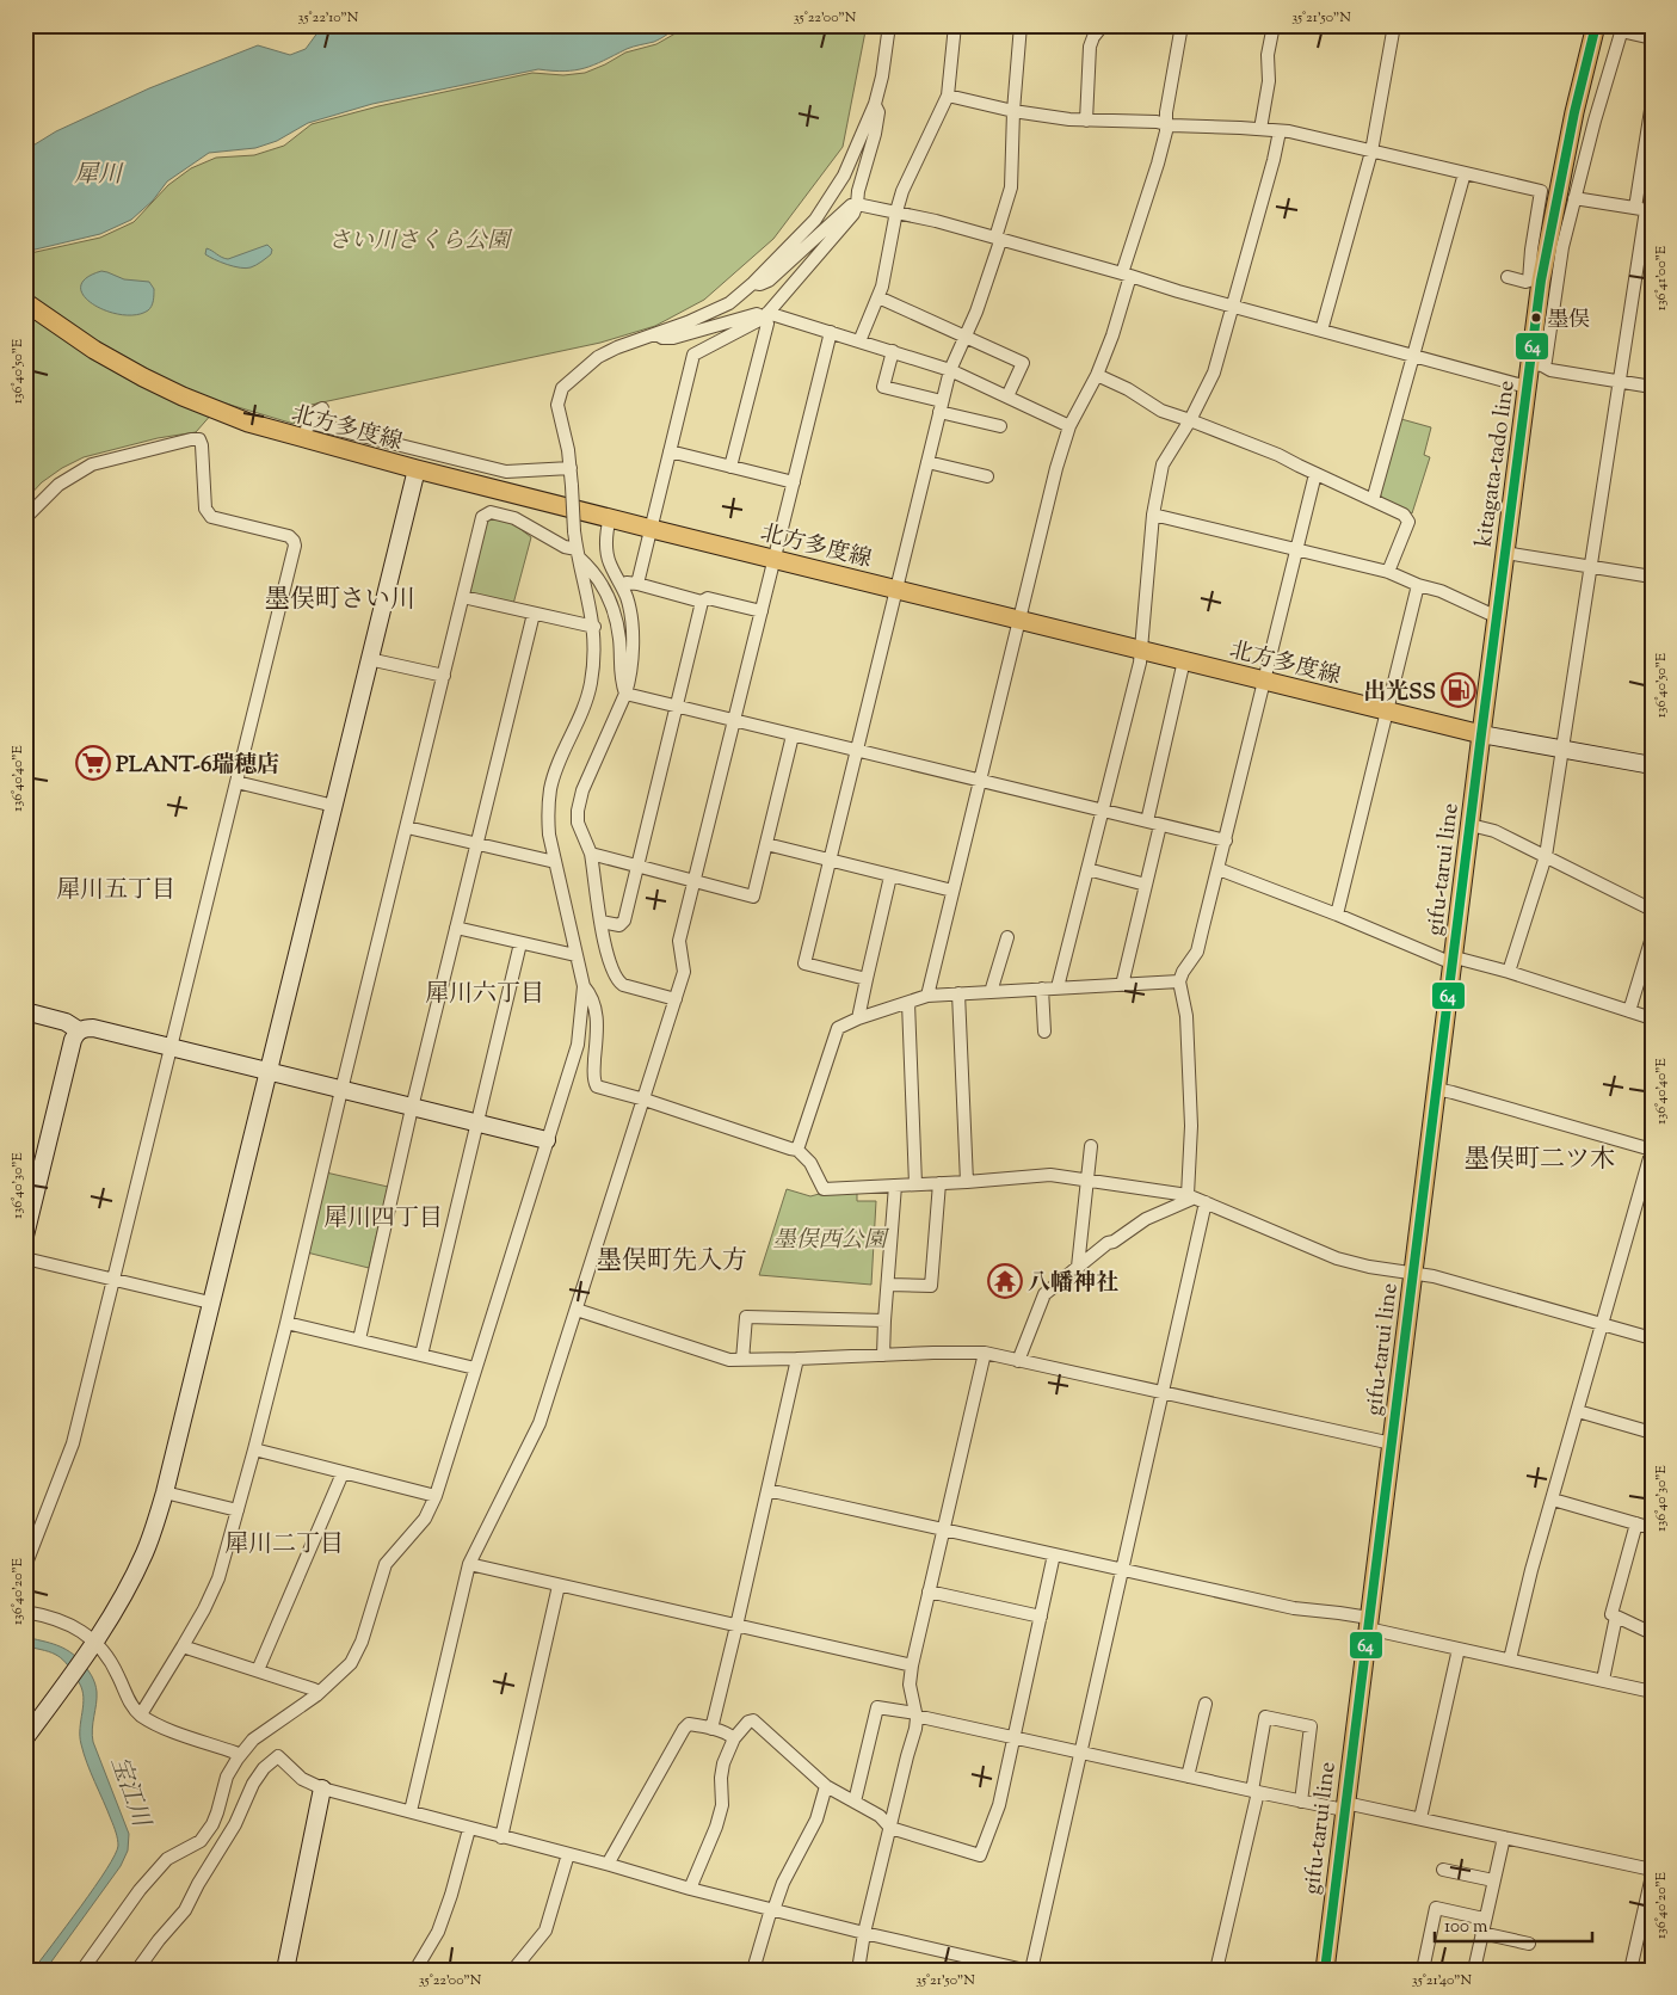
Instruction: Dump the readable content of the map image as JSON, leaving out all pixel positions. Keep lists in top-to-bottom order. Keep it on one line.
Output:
{"streets":{"main road":["北方多度線","kitagata-tado line","gifu-tarui line"]},"crossings":[["北方多度線","kitagata-tado line"],["北方多度線","gifu-tarui line"],["kitagata-tado line","gifu-tarui line"]],"districts":["墨俣町さい川","犀川五丁目","犀川六丁目","墨俣町二ツ木","犀川四丁目","墨俣町先入方","犀川二丁目"],"water":["犀川","宝江川"],"parks":["さい川さくら公園","墨俣西公園"],"places":{"other":["墨俣"],"fuel station":["出光SS"],"supermarket":["PLANT-6瑞穂店"],"temple":["八幡神社"]},"lines":["transit line 64"],"scale_bar":"100 m","coordinates":["35°22'10\"N","35°22'00\"N","35°21'50\"N","136°41'00\"E","136°40'50\"E","136°40'40\"E","136°40'30\"E","136°40'20\"E","35°21'40\"N"]}
